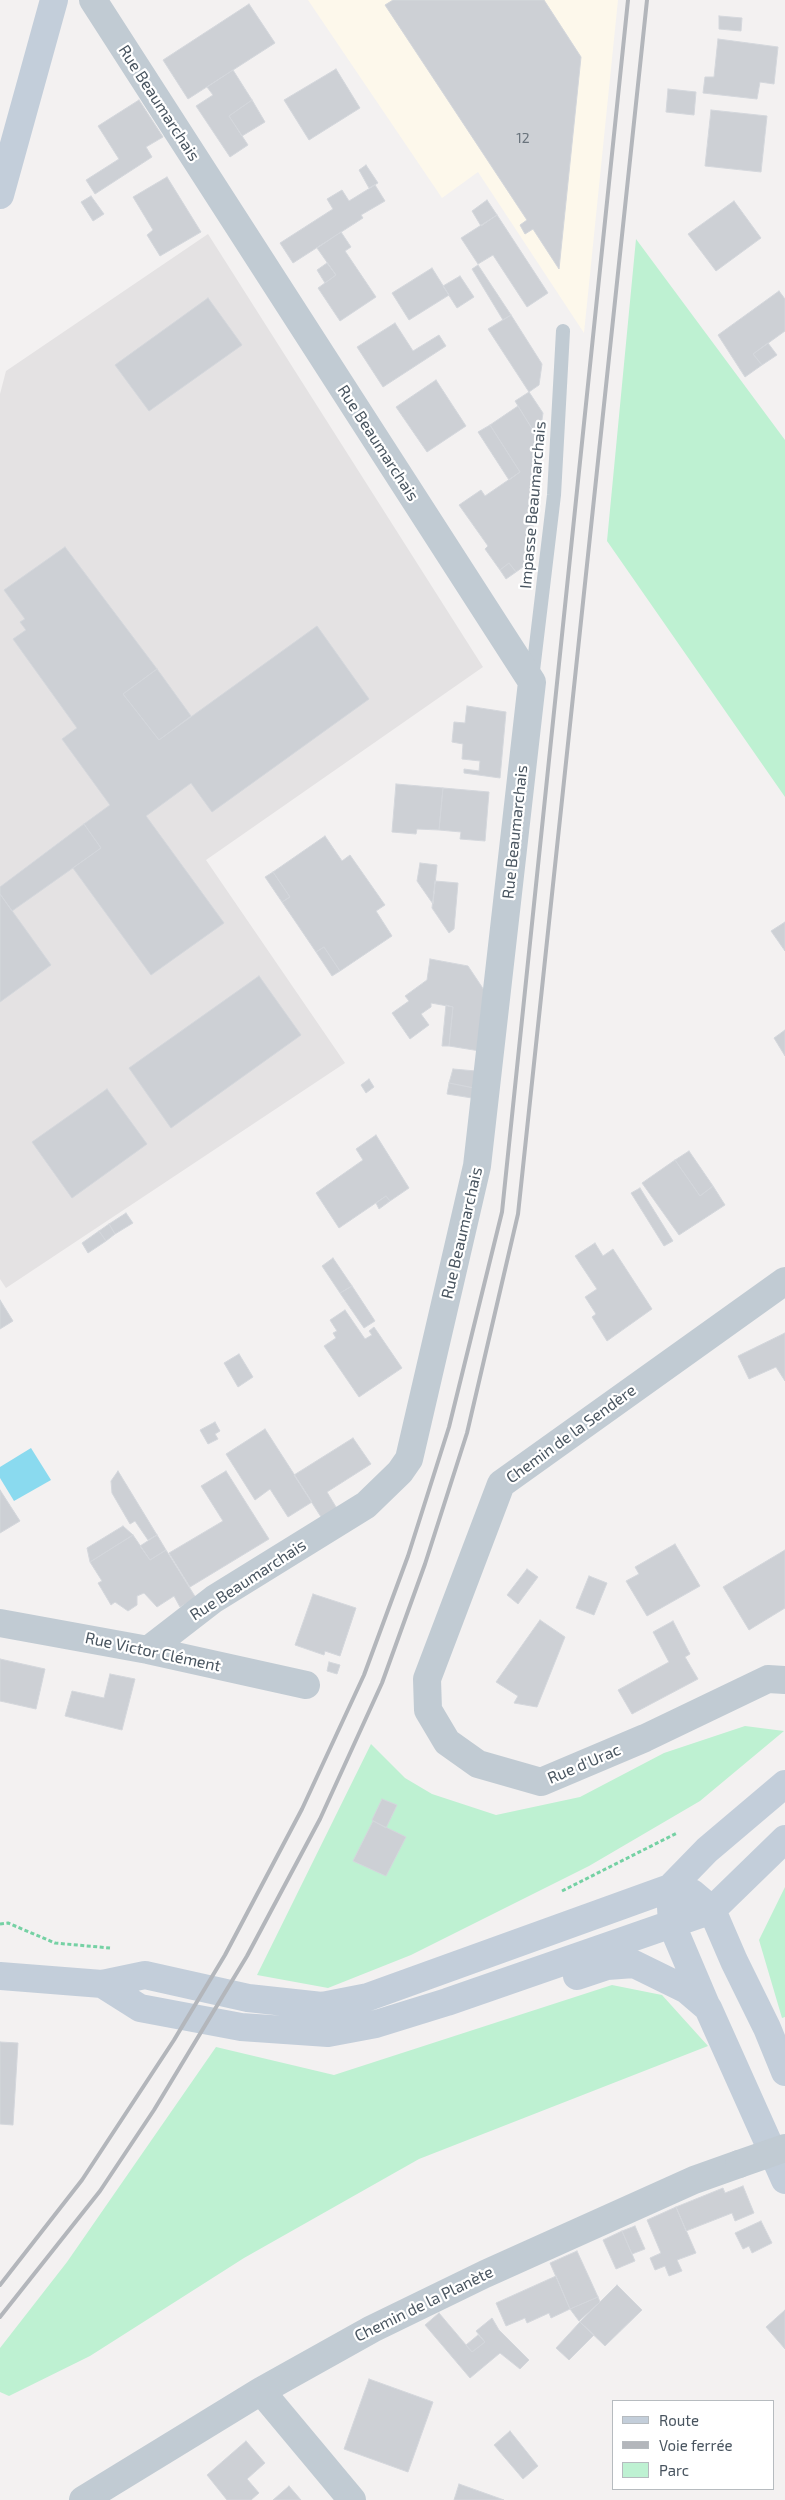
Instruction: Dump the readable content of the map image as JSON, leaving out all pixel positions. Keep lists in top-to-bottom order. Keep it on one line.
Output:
{"streets":{"street":["Rue Beaumarchais","Chemin de la Sendère","Rue Victor Clément","Rue d'Urac","Chemin de la Planète"],"lane":["Impasse Beaumarchais"]},"crossings":[["Rue Beaumarchais","Impasse Beaumarchais"],["Rue Beaumarchais","Rue Victor Clément"],["Chemin de la Sendère","Rue d'Urac"]],"house_numbers":["12"],"legend":["Route","Voie ferrée","Parc"]}
